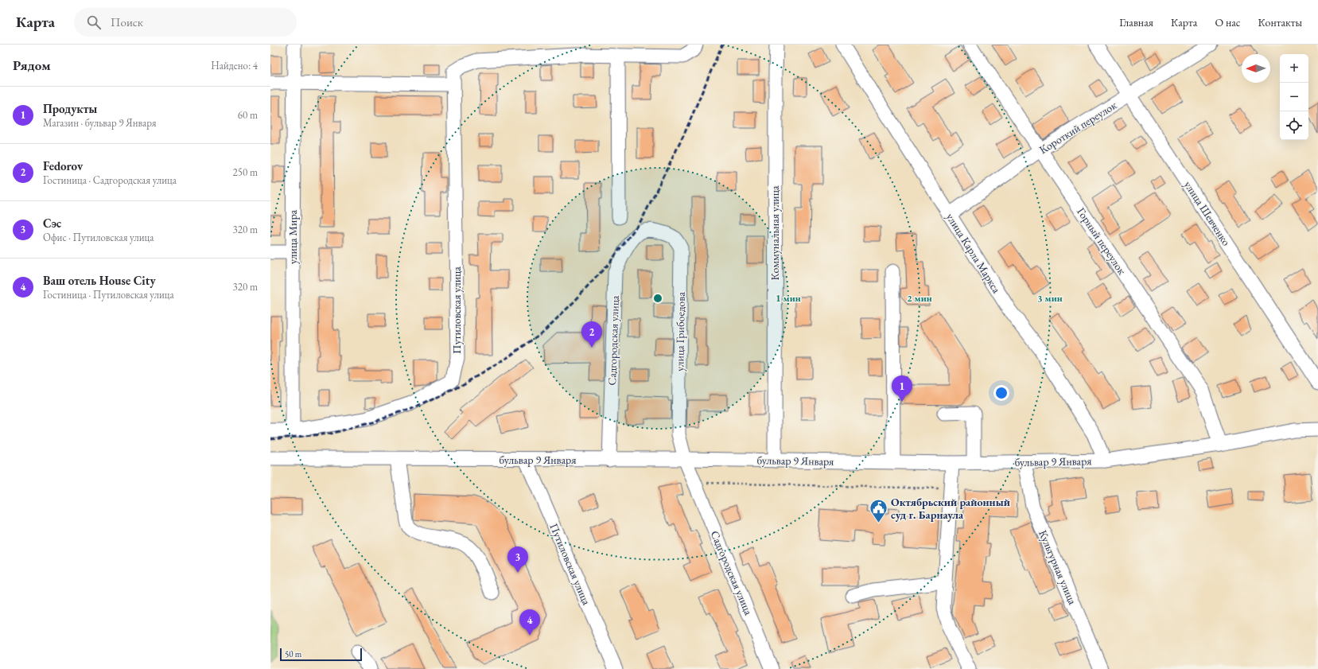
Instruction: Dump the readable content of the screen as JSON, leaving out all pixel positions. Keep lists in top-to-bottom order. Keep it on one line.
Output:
{"streets":{"street":["Короткий переулок","улица Шевченко","Коммунальная улица","улица Мира","Горный переулок","улица Карла Маркса","Путиловская улица","улица Грибоедова","Садгородская улица","бульвар 9 Января","Культурная улица"]},"crossings":[["Короткий переулок","улица Шевченко"],["Короткий переулок","Горный переулок"],["Короткий переулок","улица Карла Маркса"],["Коммунальная улица","бульвар 9 Января"],["улица Мира","Путиловская улица"],["Горный переулок","бульвар 9 Января"],["улица Карла Маркса","бульвар 9 Января"],["Путиловская улица","бульвар 9 Января"],["улица Грибоедова","Садгородская улица"],["улица Грибоедова","бульвар 9 Января"],["Садгородская улица","бульвар 9 Января"],["бульвар 9 Января","Культурная улица"]],"places":{"public building":["Октябрьский районный суд г. Барнаула"]},"scale_bar":"50 m","north":"left","page":{"header":"Карта","search":"Поиск","nav":["Главная","Карта","О нас","Контакты"],"heading":["Рядом","Найдено: 4"],"map_buttons":["+","−"],"list":[{"mark":"1","name":"Продукты","note":"Магазин · бульвар 9 Января","value":"60 m"},{"mark":"2","name":"Fedorov","note":"Гостиница · Садгородская улица","value":"250 m"},{"mark":"3","name":"Сэс","note":"Офис · Путиловская улица","value":"320 m"},{"mark":"4","name":"Ваш отель House City","note":"Гостиница · Путиловская улица","value":"320 m"}],"pins":["2","1","3","4"],"scale":"50 m"},"rings":["1 мин","2 мин","3 мин"]}
